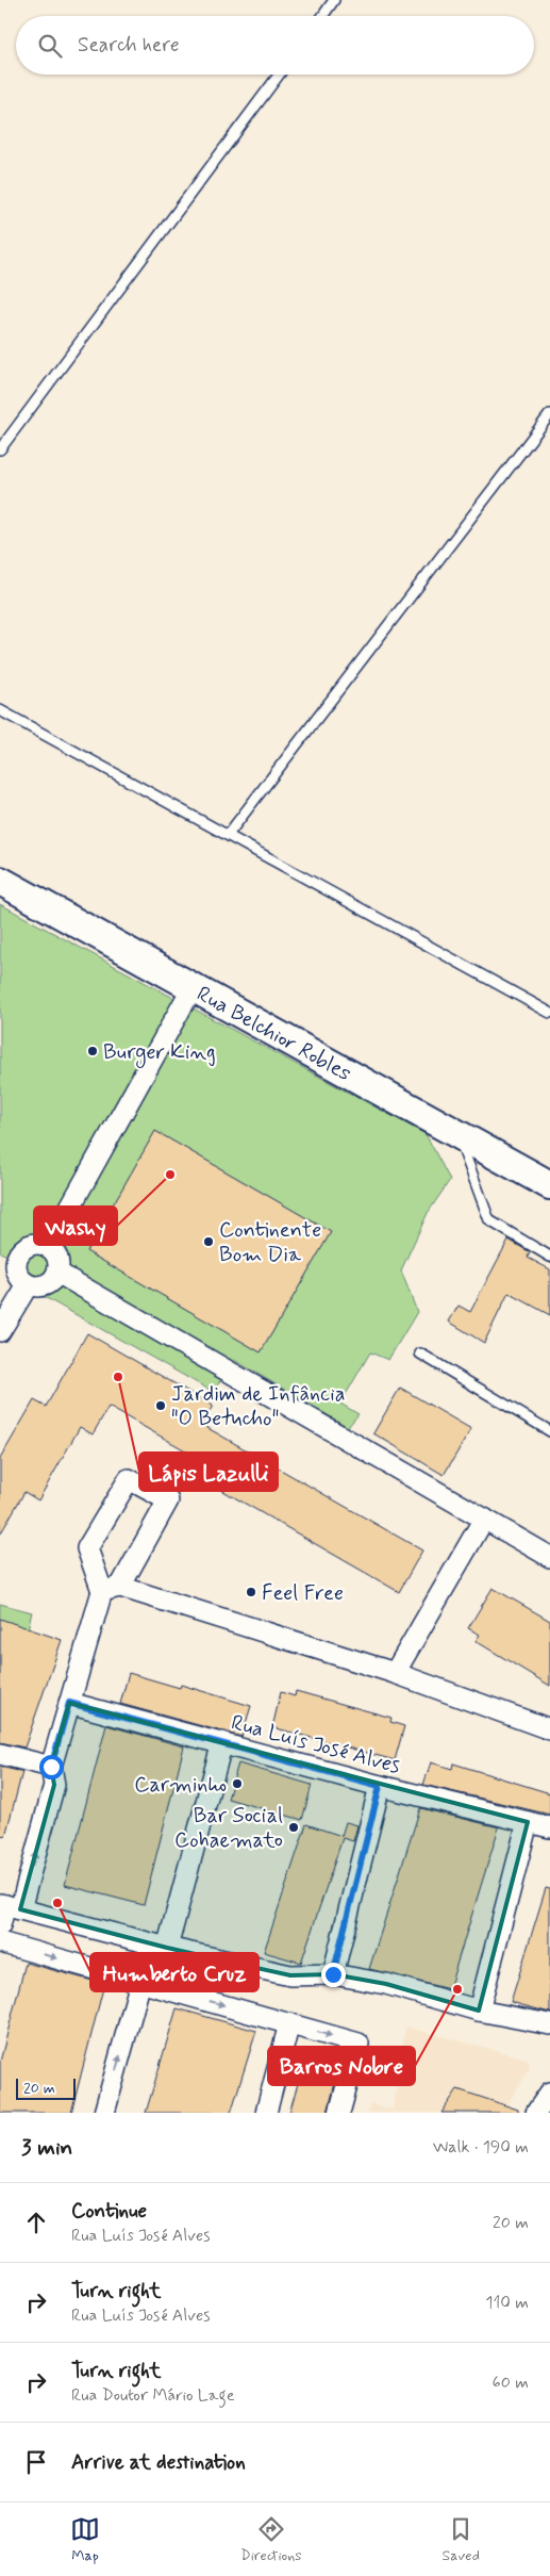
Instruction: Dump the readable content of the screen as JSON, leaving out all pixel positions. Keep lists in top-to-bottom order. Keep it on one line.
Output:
{"streets":{"main road":["Rua Belchior Robles"],"street":["Rua Luís José Alves"]},"places":["Burger King","Washy","Continente Bom Dia","Lápis Lazulli","Jardim de Infância \"O Betucho\"","Feel Free","Carminho","Bar Social Cohaemato","Humberto Cruz","Barros Nobre"],"scale_bar":"20 m","page":{"search":"Search here","scale":"20 m","heading":["3 min","Walk · 190 m"],"list":[["Continue","Rua Luís José Alves","20 m"],["Turn right","Rua Luís José Alves","110 m"],["Turn right","Rua Doutor Mário Lage","60 m"],"Arrive at destination"],"nav":["Map","Directions","Saved"]}}
